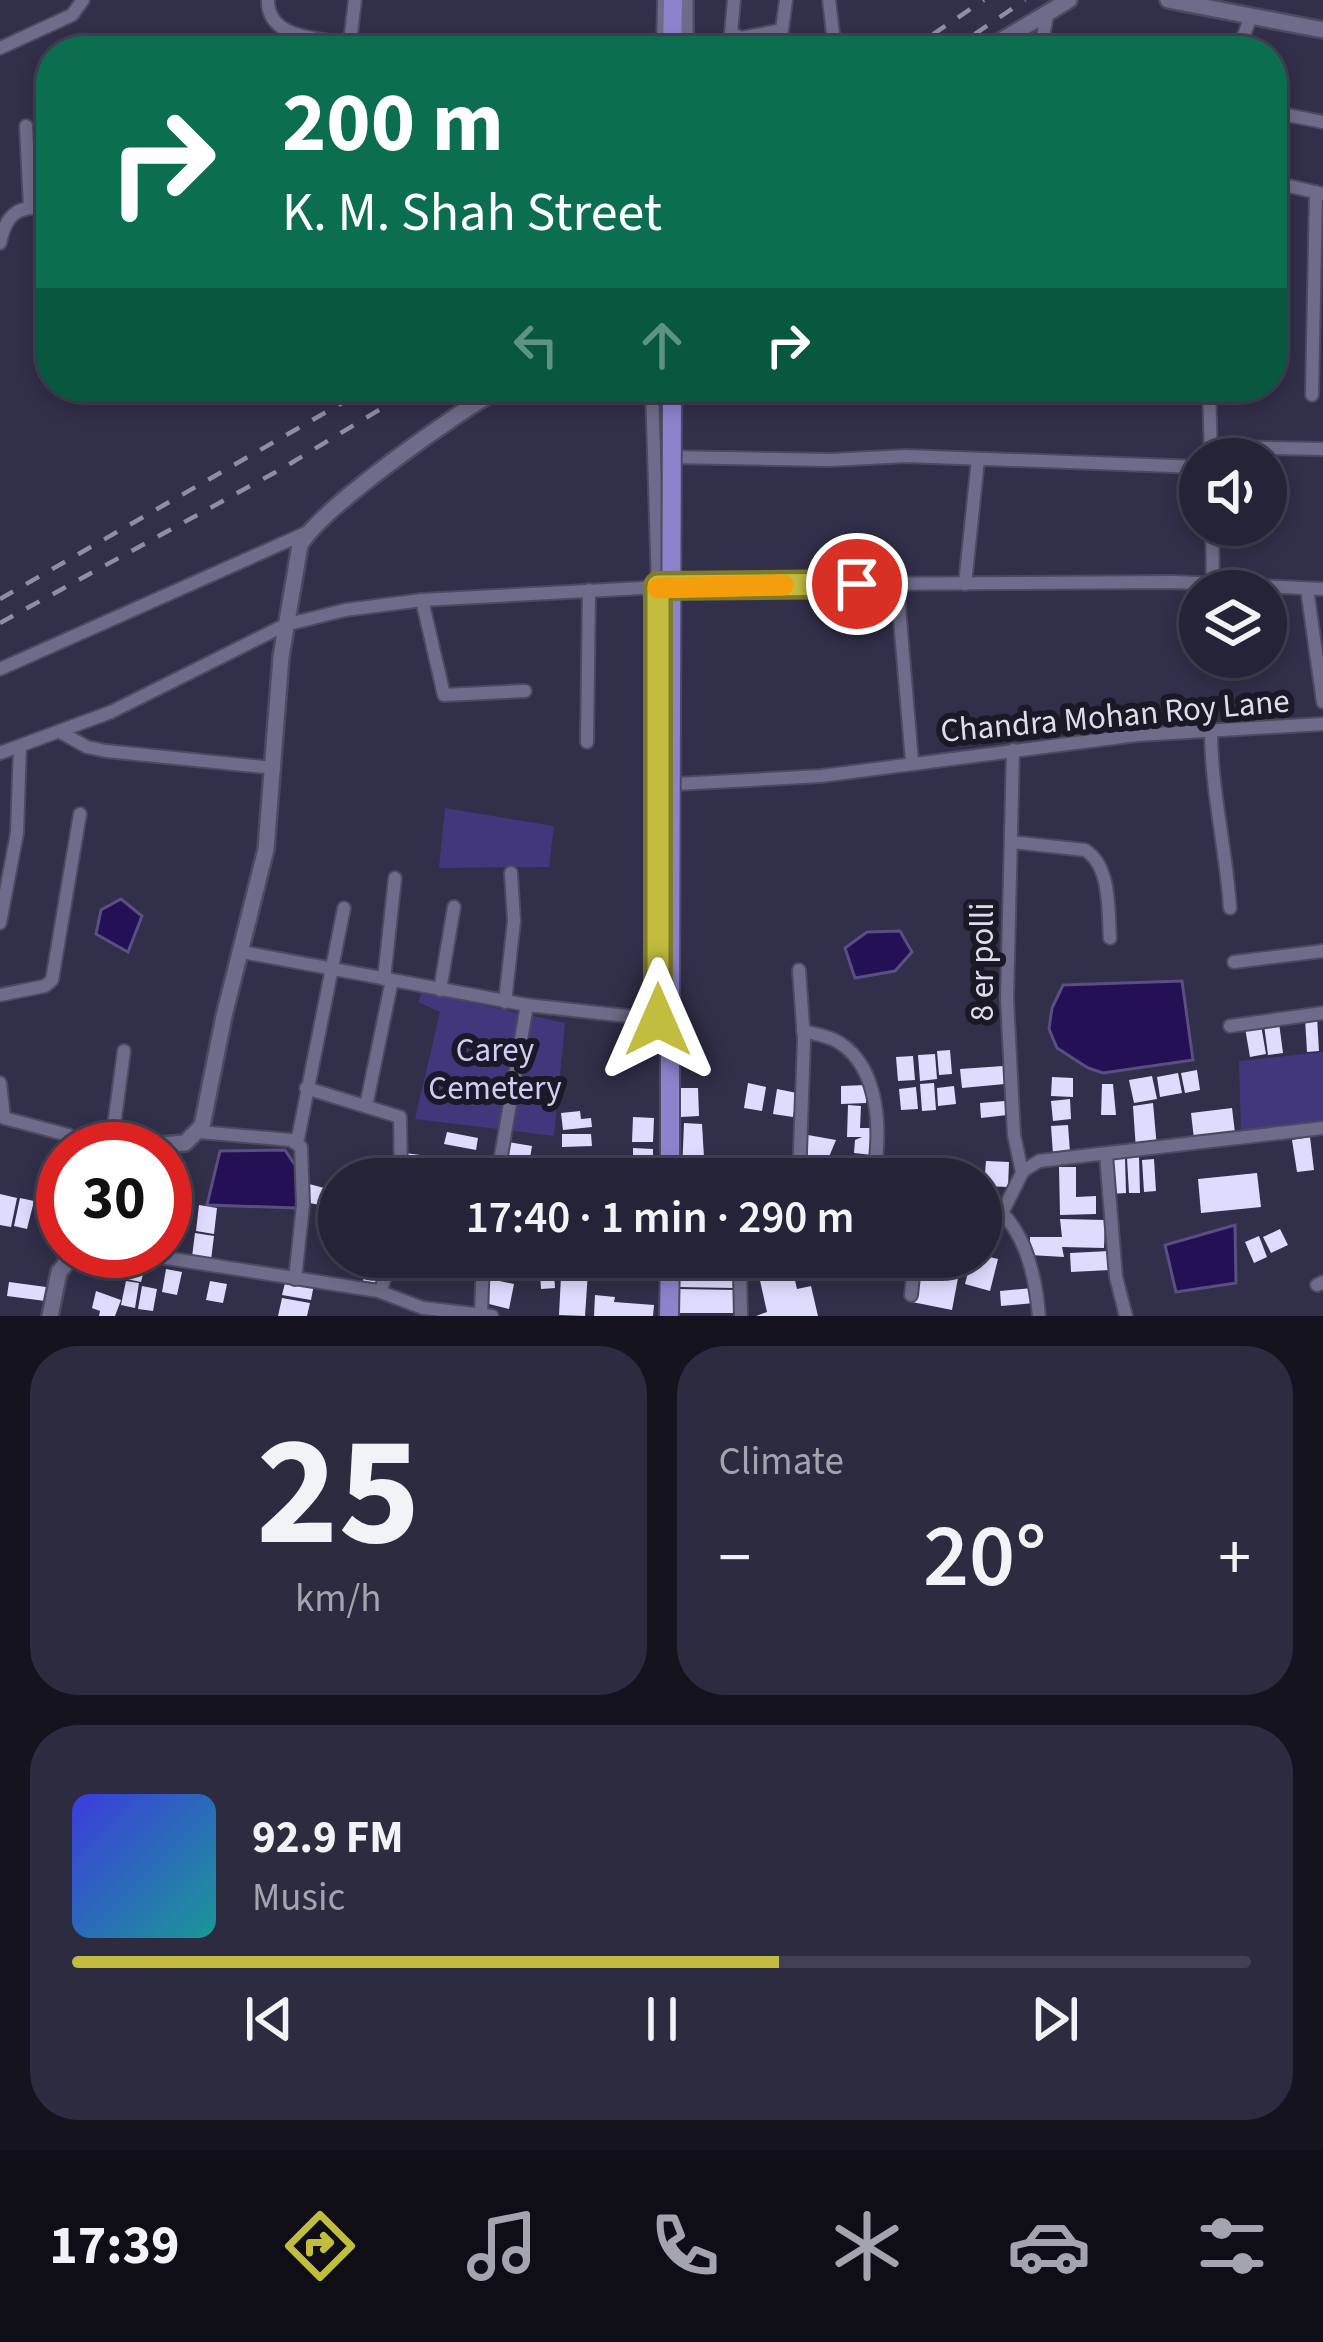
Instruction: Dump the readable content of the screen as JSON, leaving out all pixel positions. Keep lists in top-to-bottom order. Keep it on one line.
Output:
{"streets":{"street":["Chandra Mohan Roy Lane","8 er polli"]},"crossings":[["Chandra Mohan Roy Lane","8 er polli"]],"parks":["Carey Cemetery"],"page":{"turn":["200 m","K. M. Shah Street"],"limit":"30","trip":"17:40 · 1 min · 290 m","tile":[["25","km/h"],"Climate"],"heat":["−","20°","+"],"song":["92.9 FM","Music"],"tabs":"17:39"}}
